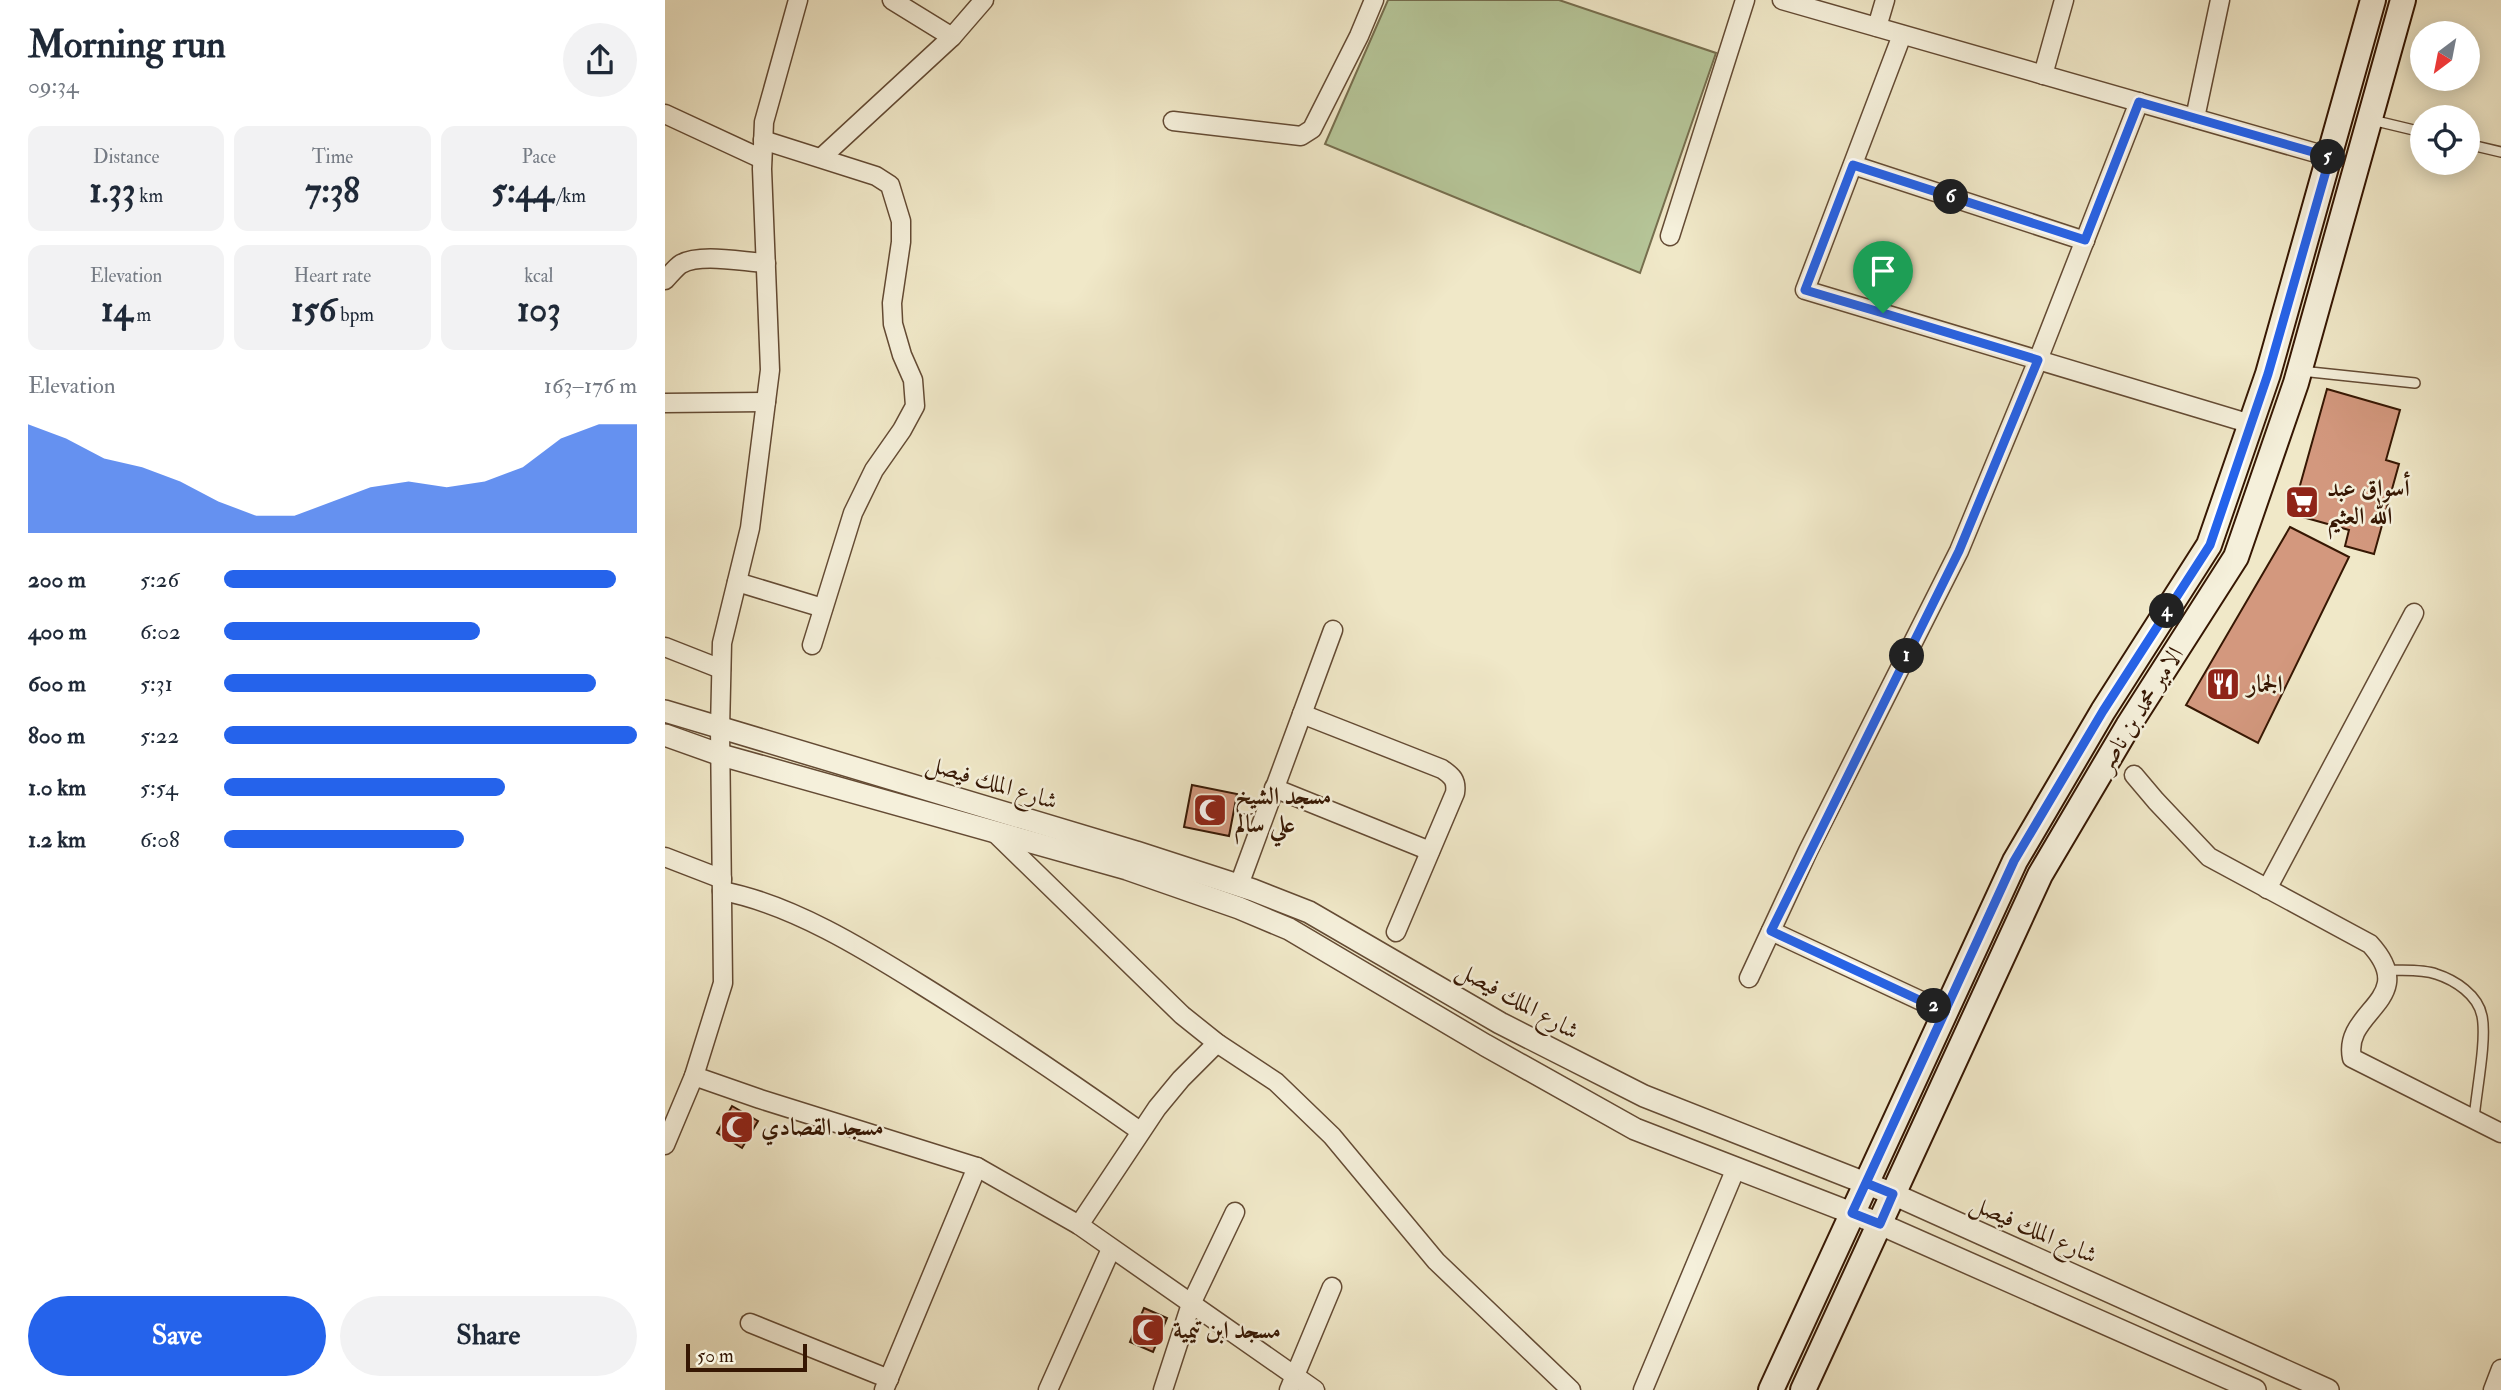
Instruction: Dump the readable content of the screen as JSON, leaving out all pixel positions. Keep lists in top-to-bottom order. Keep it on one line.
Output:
{"streets":{"main road":["الامير محمد بن ناصر"],"street":["شارع الملك فيصل"]},"crossings":[["الامير محمد بن ناصر","شارع الملك فيصل"]],"places":{"supermarket":["أسواق عبد الله العثيم"],"restaurant":["الجمار"],"mosque":["مسجد الشيخ علي سالم","مسجد القصادي","مسجد ابن تيمية"]},"scale_bar":"50 m","north":"bottom left","page":{"heading":["Morning run","09:34"],"stats":[["Distance","1.33 km"],["Time","7:38"],["Pace","5:44 /km"],["Elevation","14 m"],["Heart rate","156 bpm"],["kcal","103"]],"pins":["5","6","4","1","2"],"chart":["Elevation","163–176 m"],"list":[{"name":"200 m","note":"5:26"},{"name":"400 m","note":"6:02"},{"name":"600 m","note":"5:31"},{"name":"800 m","note":"5:22"},{"name":"1.0 km","note":"5:54"},{"name":"1.2 km","note":"6:08"}],"buttons":["Save","Share"],"scale":"50 m"}}
